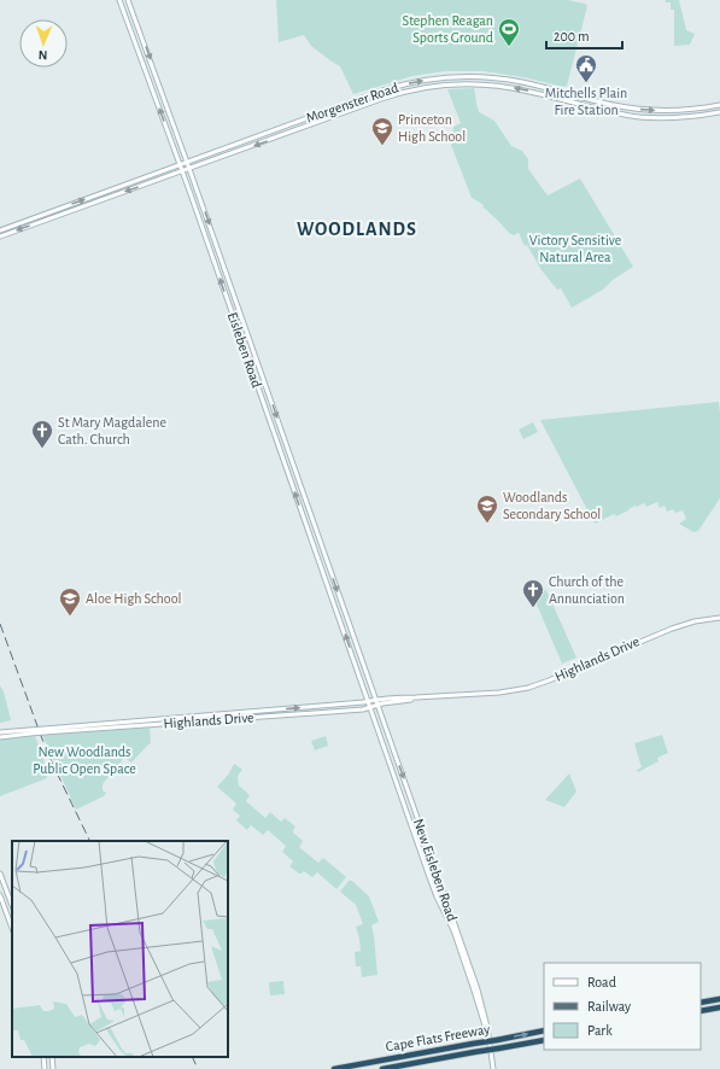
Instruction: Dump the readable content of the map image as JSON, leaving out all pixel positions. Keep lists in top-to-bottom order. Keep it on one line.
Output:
{"streets":{"highway":["Cape Flats Freeway"],"main road":["Morgenster Road","Eisleben Road","Highlands Drive","New Eisleben Road"]},"crossings":[["Morgenster Road","Eisleben Road"],["Eisleben Road","Highlands Drive"],["Eisleben Road","New Eisleben Road"],["Highlands Drive","New Eisleben Road"]],"districts":["WOODLANDS"],"parks":["Victory Sensitive Natural Area","New Woodlands Public Open Space"],"places":{"sports":["Stephen Reagan Sports Ground"],"public building":["Mitchells Plain Fire Station"],"school or university":["Princeton High School","Woodlands Secondary School","Aloe High School"],"church":["St Mary Magdalene Cath. Church","Church of the Annunciation"]},"legend":["Road","Railway","Park"],"scale_bar":"200 m","north":"bottom"}
